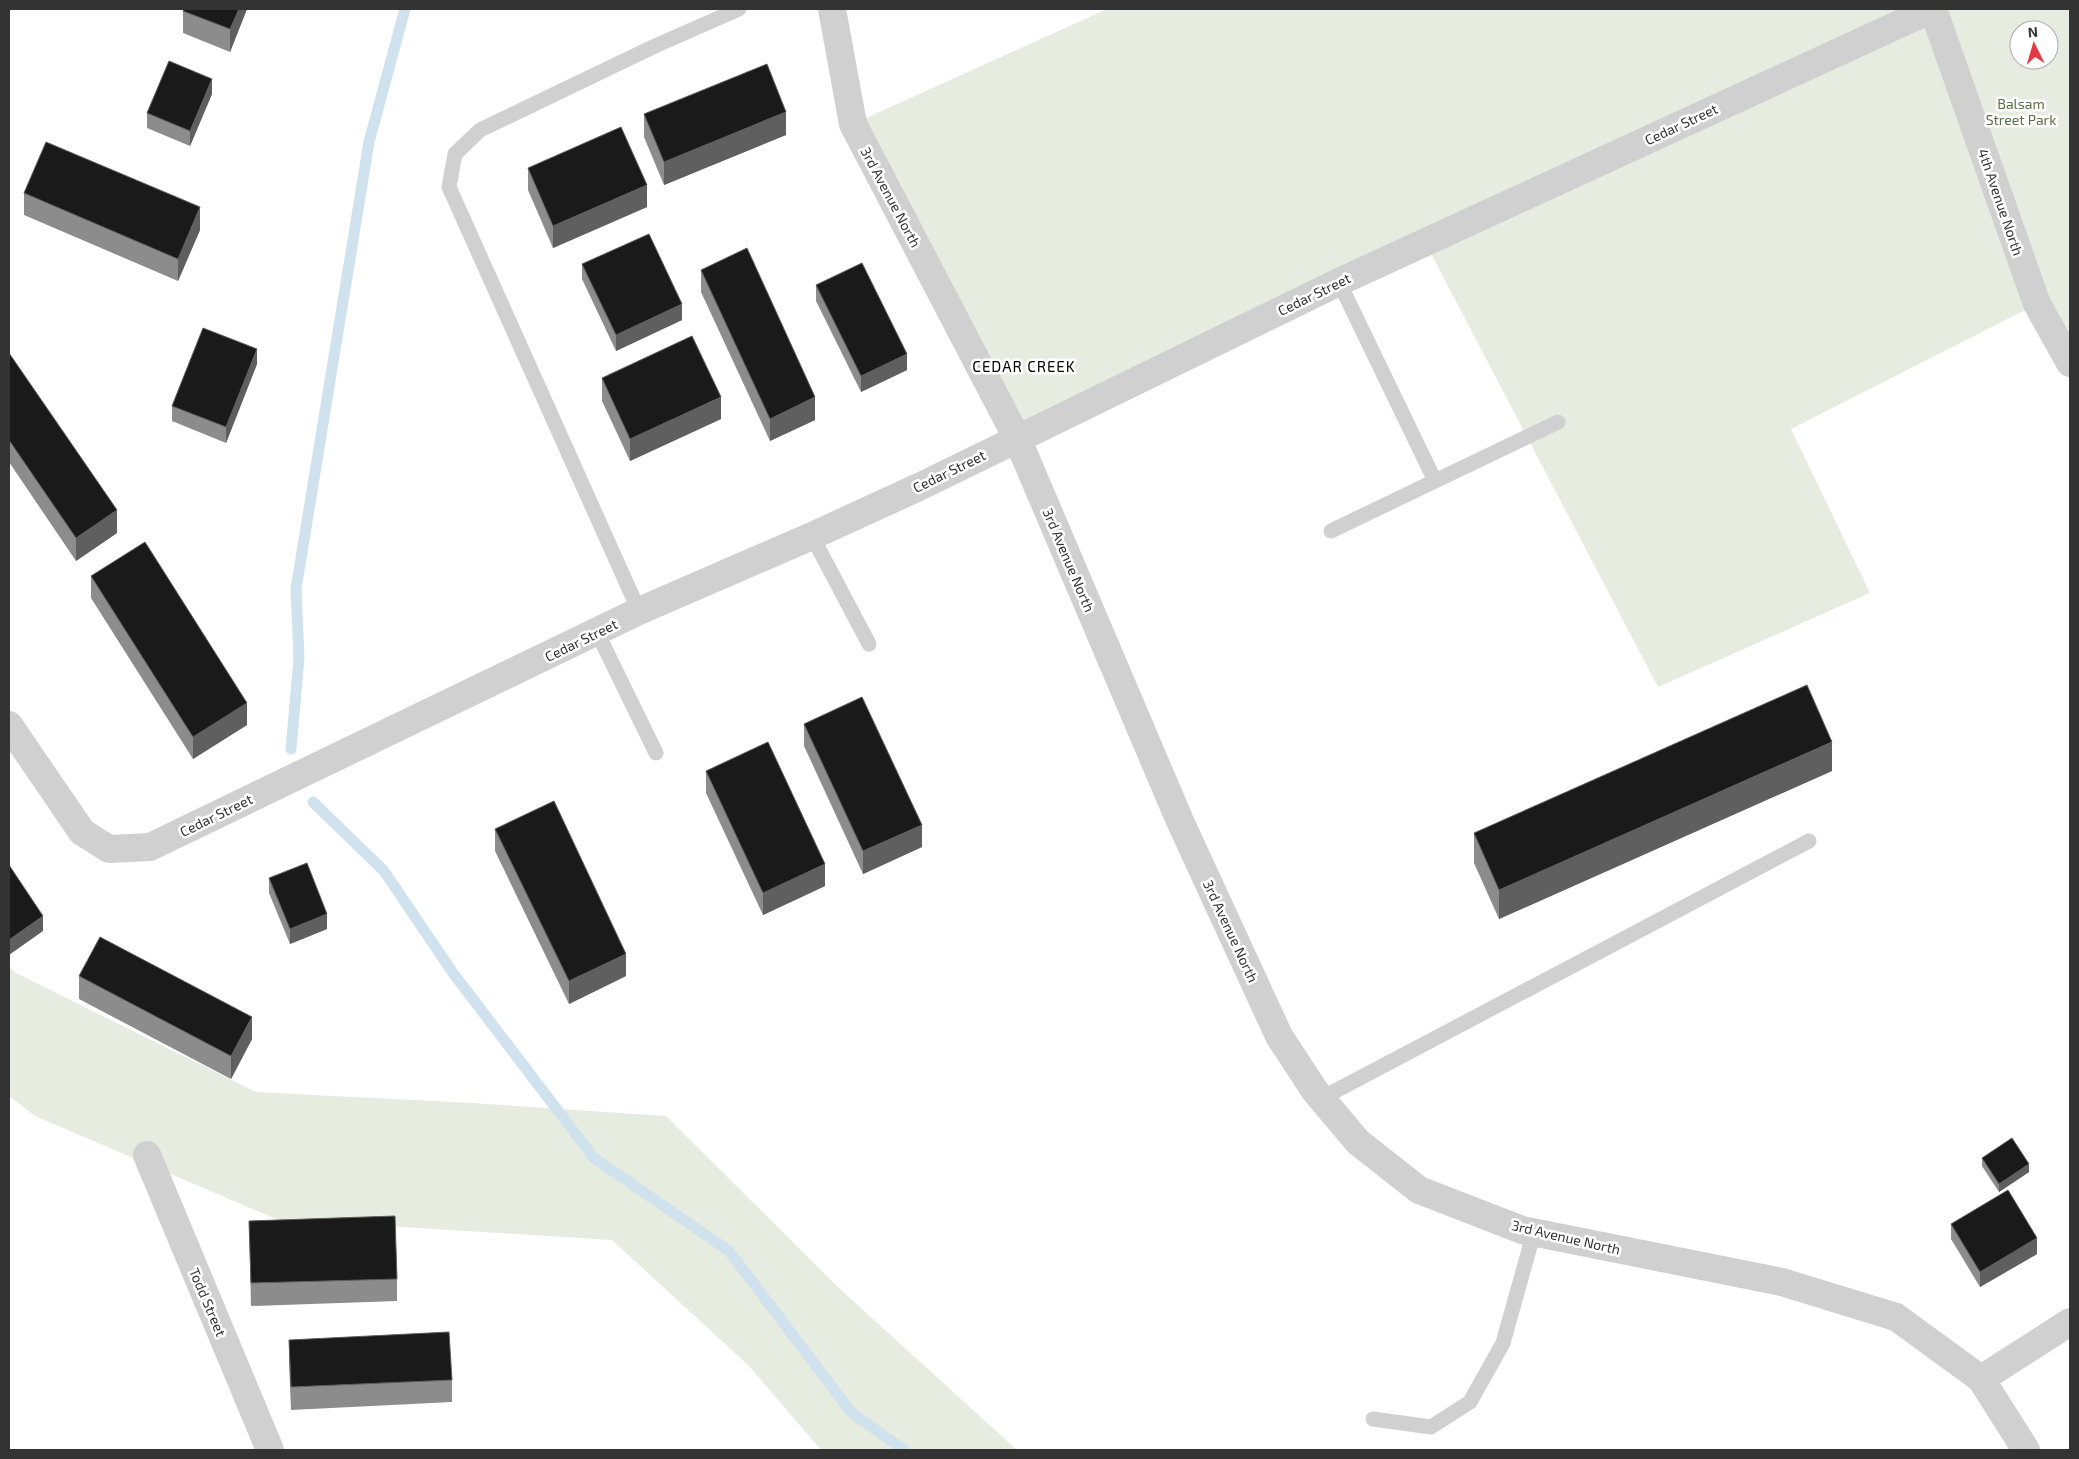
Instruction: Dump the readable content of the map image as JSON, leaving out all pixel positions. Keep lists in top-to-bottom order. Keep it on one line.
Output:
{"streets":{"street":["Cedar Street","3rd Avenue North","4th Avenue North","Todd Street"]},"crossings":[["Cedar Street","3rd Avenue North"],["Cedar Street","4th Avenue North"]],"districts":["CEDAR CREEK"],"parks":["Balsam Street Park"],"north":"top"}
